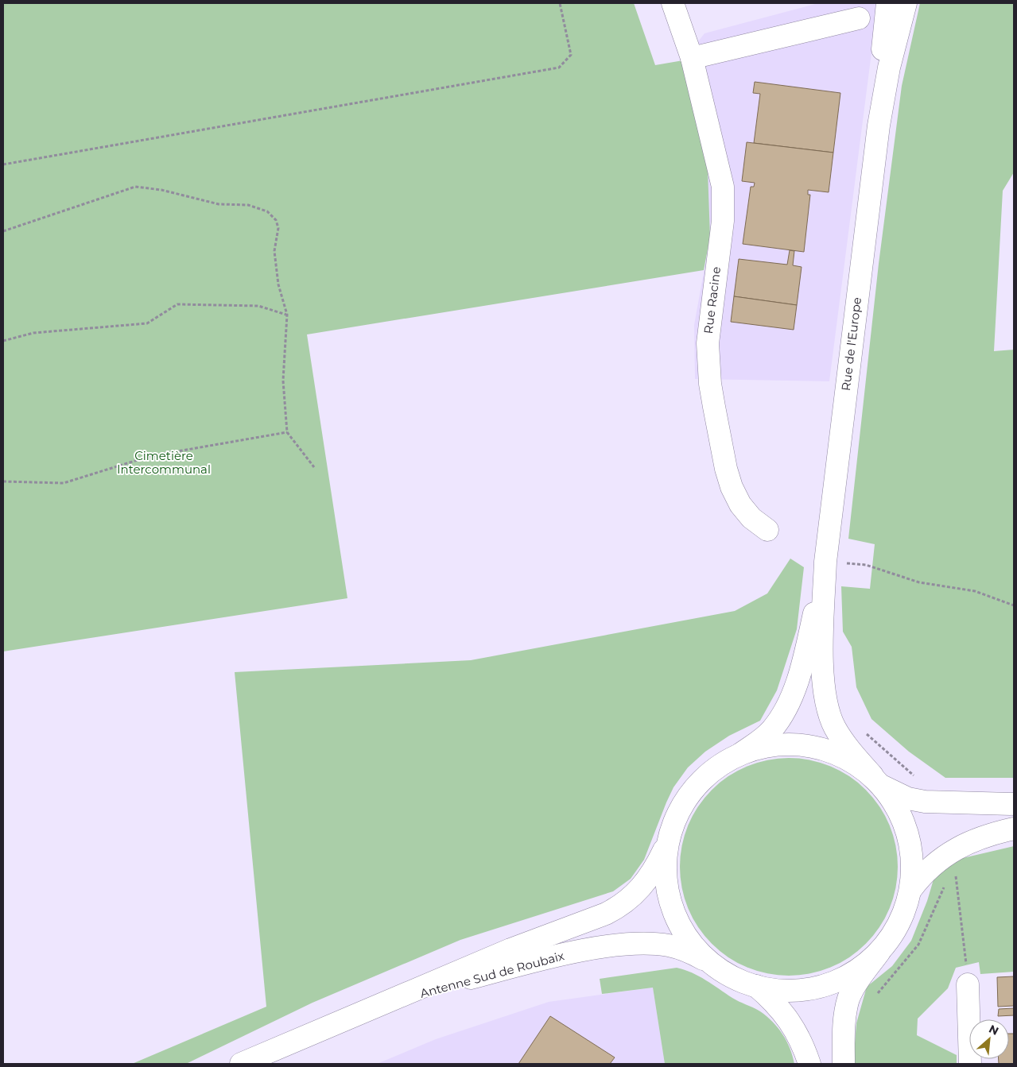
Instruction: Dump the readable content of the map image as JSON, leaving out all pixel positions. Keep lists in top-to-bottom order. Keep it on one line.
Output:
{"streets":{"main road":["Rue Racine","Rue de l'Europe","Antenne Sud de Roubaix"]},"parks":["Cimetière Intercommunal"],"north":"top right"}
